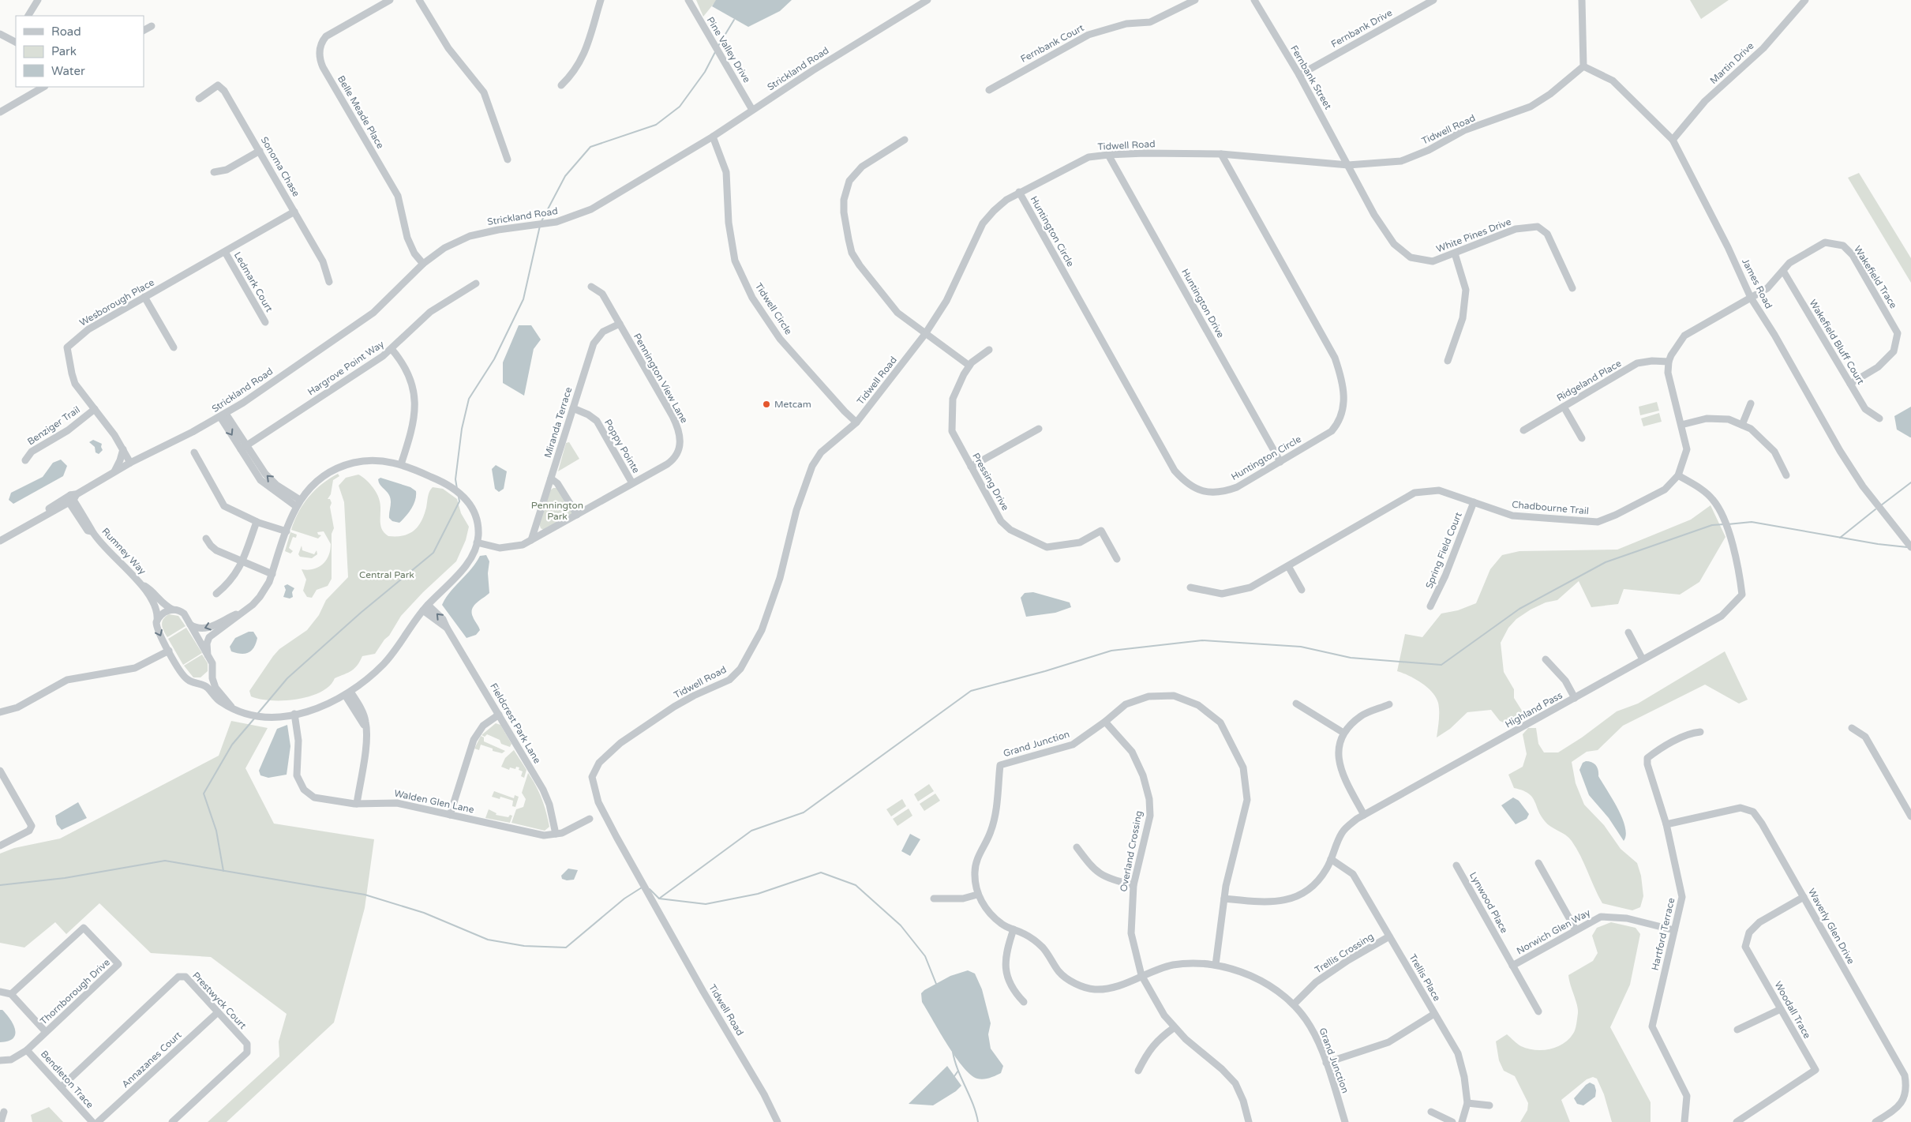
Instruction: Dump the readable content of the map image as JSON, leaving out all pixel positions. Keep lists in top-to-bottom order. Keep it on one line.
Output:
{"streets":{"street":["Fernbank Drive","Fernbank Court","Pine Valley Drive","Martin Drive","Strickland Road","Fernbank Street","Belle Meade Place","Tidwell Road","Sonoma Chase","Huntington Circle","White Pines Drive","Wakefield Trace","Ledmark Court","James Road","Wesborough Place","Huntington Drive","Tidwell Circle","Wakefield Bluff Court","Hargrove Point Way","Pennington View Lane","Ridgeland Place","Miranda Terrace","Benziger Trail","Poppy Pointe","Pressing Drive","Chadbourne Trail","Spring Field Court","Rumney Way","Highland Pass","Fieldcrest Park Lane","Grand Junction","Walden Glen Lane","Overland Crossing","Lynwood Place","Waverly Glen Drive","Norwich Glen Way","Hartford Terrace","Trellis Crossing","Trellis Place","Thornborough Drive","Prestwyck Court","Woodall Trace","Annazanes Court","Bendleton Trace"]},"crossings":[["Fernbank Drive","Fernbank Street"],["Pine Valley Drive","Strickland Road"],["Martin Drive","James Road"],["Strickland Road","Belle Meade Place"],["Strickland Road","Wesborough Place"],["Strickland Road","Tidwell Circle"],["Strickland Road","Rumney Way"],["Fernbank Street","Tidwell Road"],["Fernbank Street","White Pines Drive"],["Tidwell Road","Huntington Circle"],["Tidwell Road","White Pines Drive"],["Tidwell Road","James Road"],["Tidwell Road","Huntington Drive"],["Tidwell Road","Tidwell Circle"],["Sonoma Chase","Wesborough Place"],["Huntington Circle","Huntington Drive"],["Wakefield Trace","James Road"],["Wakefield Trace","Wakefield Bluff Court"],["Ledmark Court","Wesborough Place"],["Wesborough Place","Benziger Trail"],["Pennington View Lane","Miranda Terrace"],["Pennington View Lane","Poppy Pointe"],["Ridgeland Place","Chadbourne Trail"],["Miranda Terrace","Poppy Pointe"],["Chadbourne Trail","Spring Field Court"],["Chadbourne Trail","Highland Pass"],["Rumney Way","Walden Glen Lane"],["Highland Pass","Grand Junction"],["Highland Pass","Trellis Place"],["Fieldcrest Park Lane","Walden Glen Lane"],["Grand Junction","Overland Crossing"],["Grand Junction","Trellis Crossing"],["Lynwood Place","Norwich Glen Way"],["Waverly Glen Drive","Hartford Terrace"],["Waverly Glen Drive","Woodall Trace"],["Norwich Glen Way","Hartford Terrace"],["Trellis Crossing","Trellis Place"],["Thornborough Drive","Bendleton Trace"],["Prestwyck Court","Annazanes Court"],["Prestwyck Court","Bendleton Trace"]],"parks":["Pennington Park","Central Park"],"places":["Metcam"],"legend":["Road","Park","Water"]}
